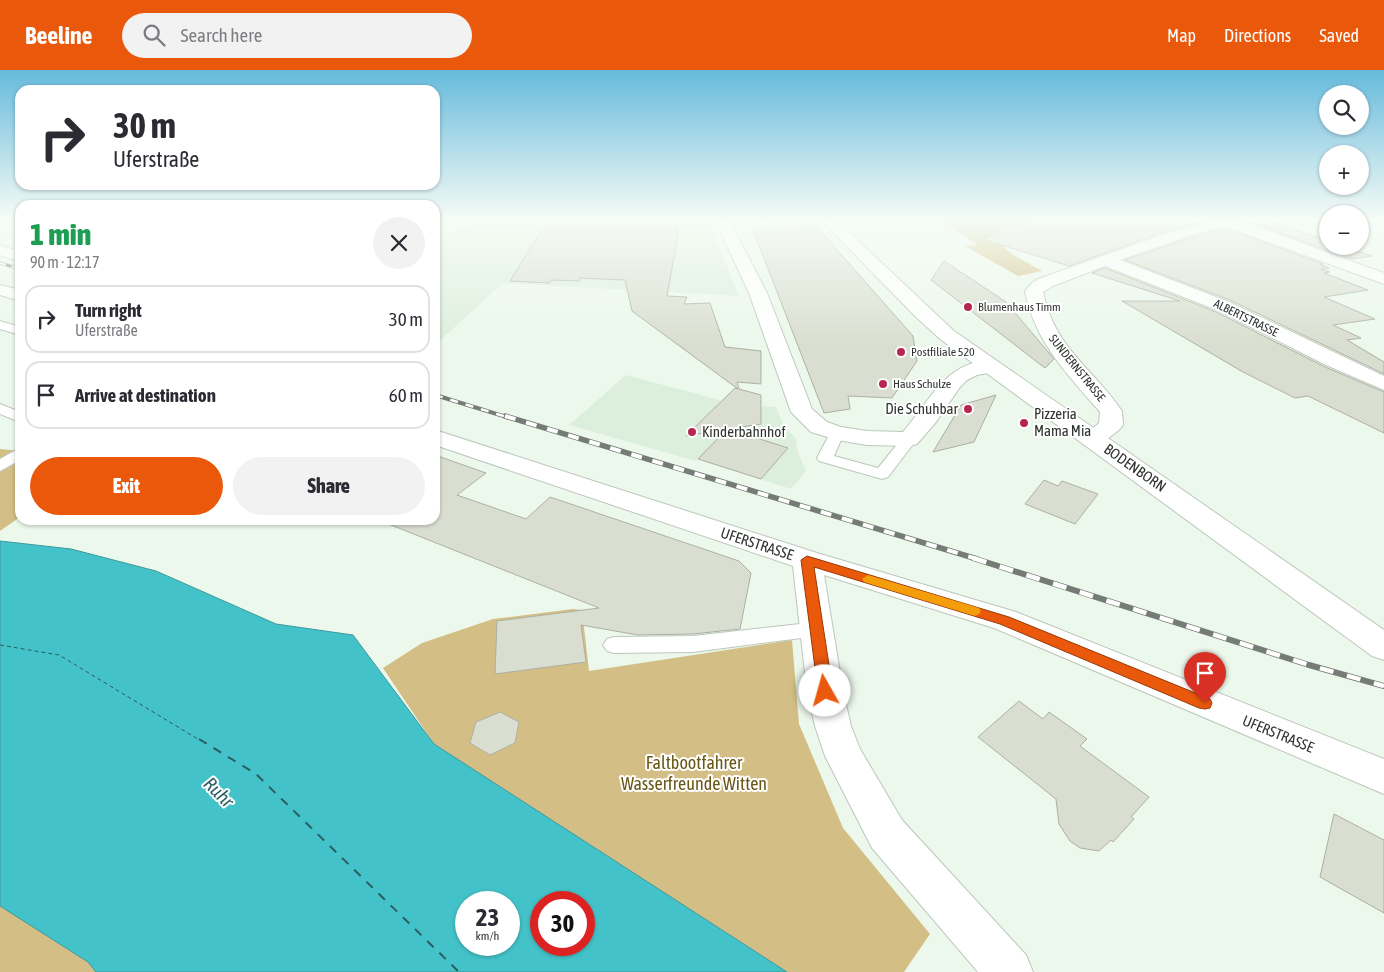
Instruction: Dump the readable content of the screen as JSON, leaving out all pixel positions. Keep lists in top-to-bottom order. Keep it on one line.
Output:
{"streets":{"street":["ALBERTSTRASSE","SUNDERNSTRASSE","BODENBORN","UFERSTRASSE"]},"crossings":[["SUNDERNSTRASSE","BODENBORN"]],"water":["Ruhr"],"parks":["Faltbootfahrer Wasserfreunde Witten"],"places":["Blumenhaus Timm","Postfiliale 520","Haus Schulze","Die Schuhbar","Pizzeria Mama Mia","Kinderbahnhof"],"page":{"header":"Beeline","search":"Search here","nav":["Map","Directions","Saved"],"map_buttons":["+","−"],"turn":["30 m","Uferstraße"],"heading":["1 min","90 m · 12:17"],"list":[{"name":"Turn right","note":"Uferstraße","value":"30 m"},{"name":"Arrive at destination","value":"60 m"}],"buttons":["Exit","Share"],"speed":"23 km/h","limit":"30"}}
